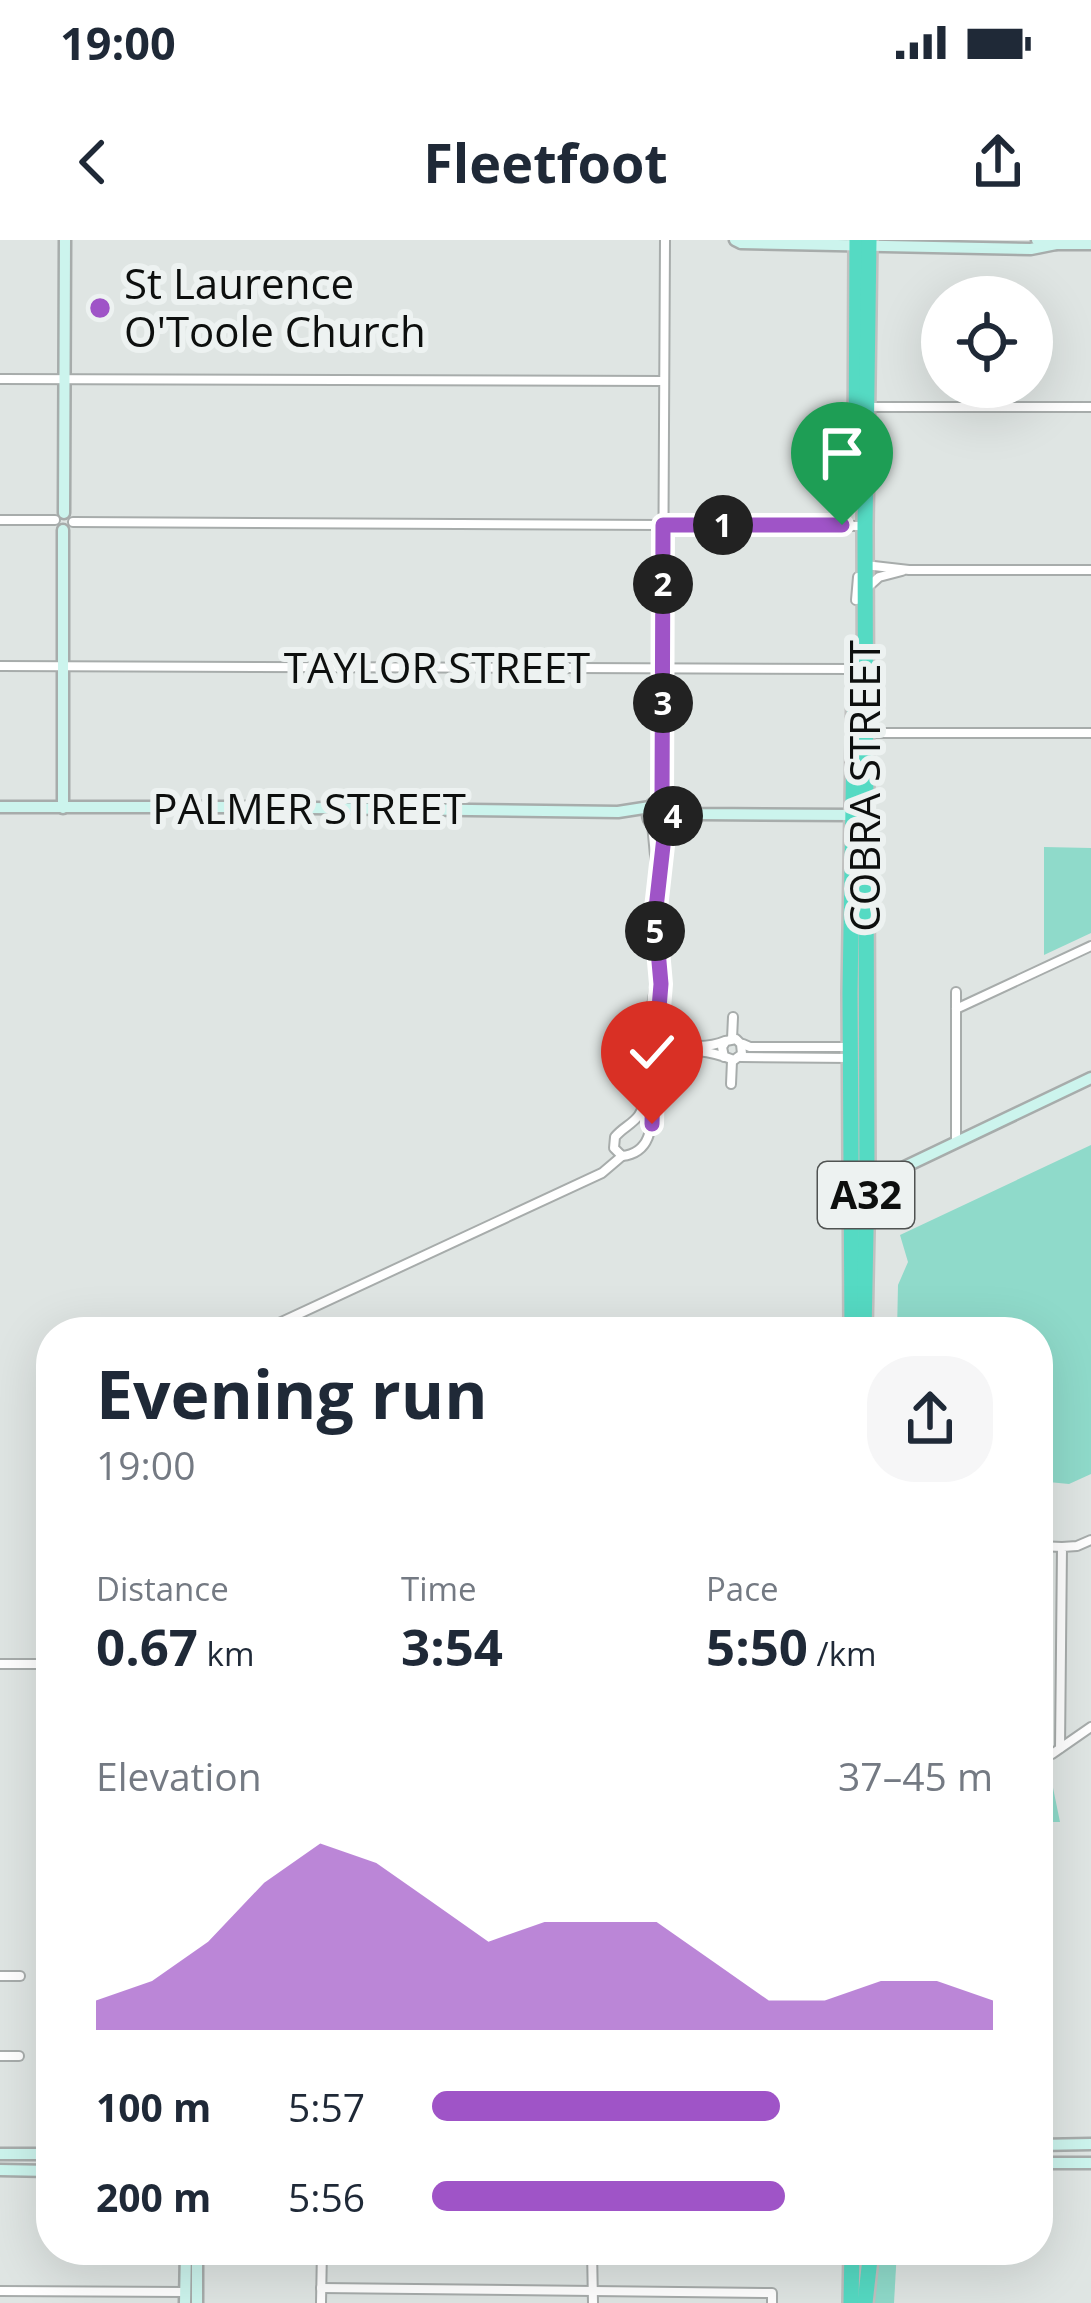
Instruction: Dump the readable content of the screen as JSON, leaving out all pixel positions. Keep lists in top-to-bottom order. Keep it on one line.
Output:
{"streets":{"highway":["COBRA STREET","A32"],"street":["TAYLOR STREET","PALMER STREET"]},"crossings":[["TAYLOR STREET","COBRA STREET"],["COBRA STREET","PALMER STREET"]],"places":["St Laurence O'Toole Church"],"page":{"status":"19:00","header":"Fleetfoot","pins":["1","2","3","4","5"],"heading":["Evening run","19:00"],"stats":[["Distance","0.67 km"],["Time","3:54"],["Pace","5:50 /km"]],"chart":["Elevation","37–45 m"],"list":[{"name":"100 m","note":"5:57"},{"name":"200 m","note":"5:56"}]}}
